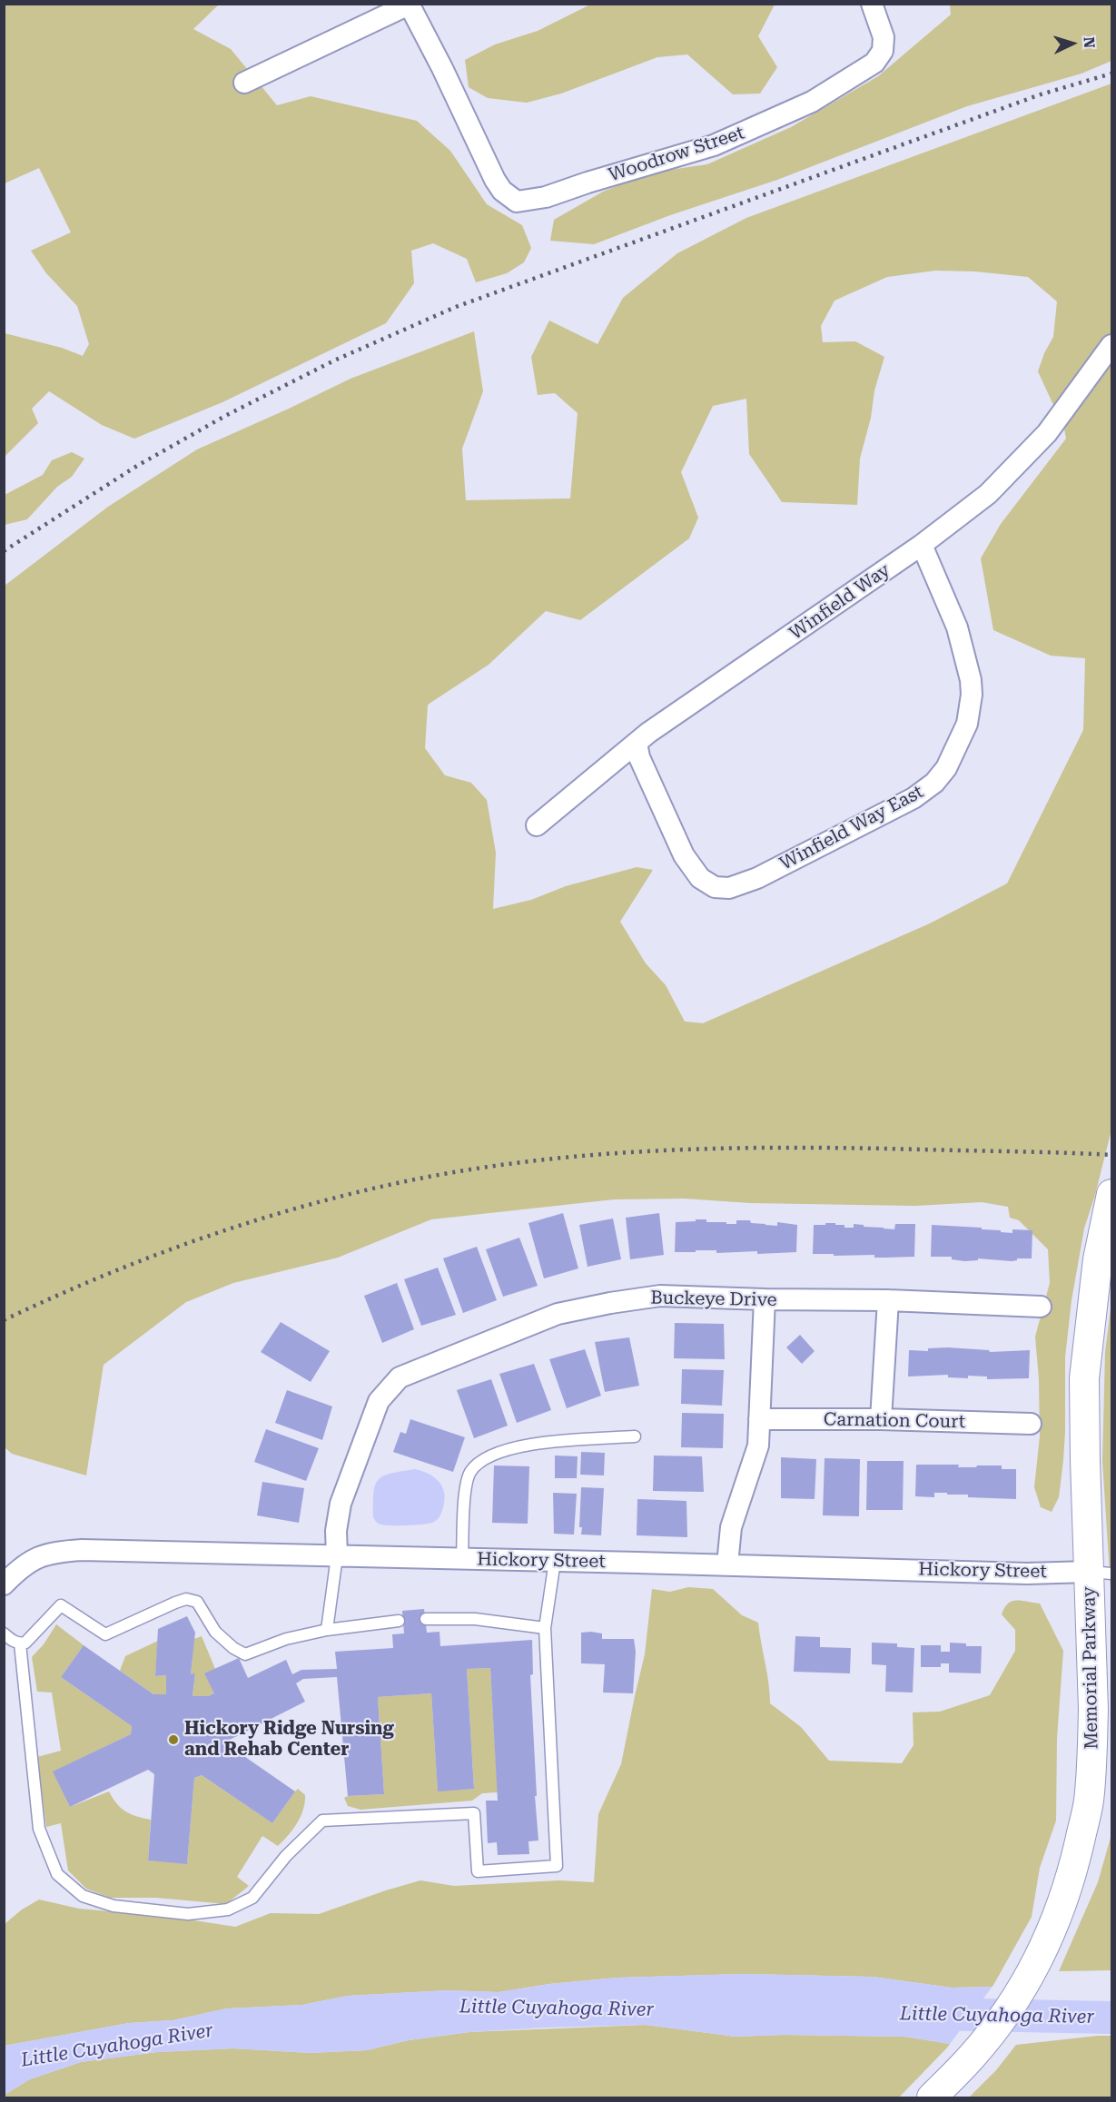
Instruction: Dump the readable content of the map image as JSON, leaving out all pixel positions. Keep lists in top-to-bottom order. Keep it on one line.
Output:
{"streets":{"main road":["Memorial Parkway"],"street":["Woodrow Street","Winfield Way","Winfield Way East","Buckeye Drive","Carnation Court","Hickory Street"]},"crossings":[["Winfield Way","Winfield Way East"],["Buckeye Drive","Hickory Street"],["Hickory Street","Memorial Parkway"]],"water":["Little Cuyahoga River"],"places":["Hickory Ridge Nursing and Rehab Center"],"north":"right"}
